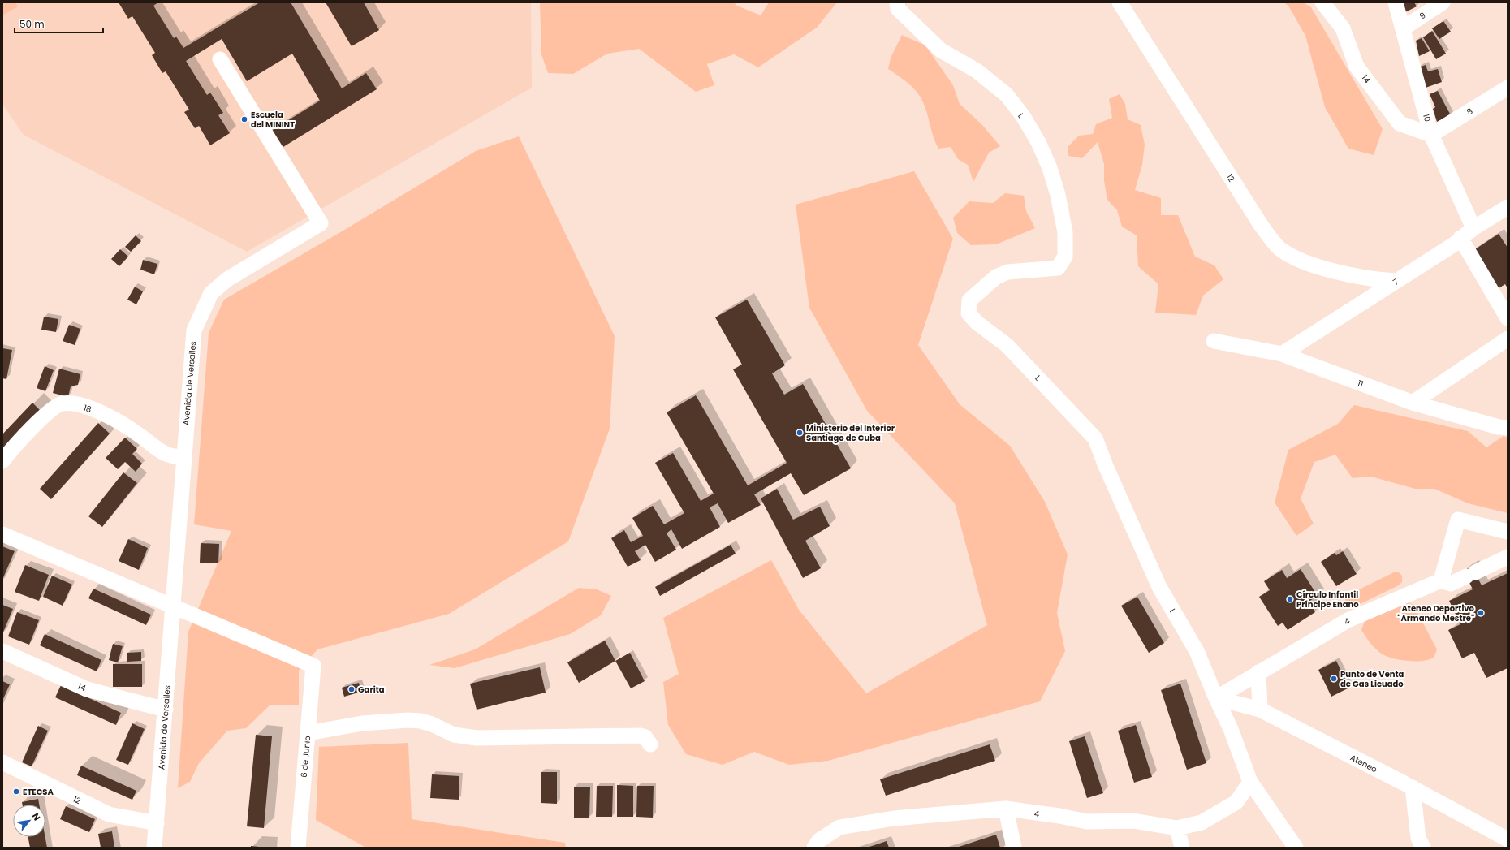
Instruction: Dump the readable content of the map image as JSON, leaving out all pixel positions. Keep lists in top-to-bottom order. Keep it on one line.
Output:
{"streets":{"street":["9","14","8","L","10","12","7","Avenida de Versalles","11","18","4","6 de Junio","Ateneo"]},"crossings":[["9","10"],["14","8"],["14","10"],["14","Avenida de Versalles"],["8","10"],["L","4"],["L","Ateneo"],["10","7"],["12","7"],["12","Avenida de Versalles"],["7","11"],["Avenida de Versalles","18"],["Avenida de Versalles","6 de Junio"],["4","Ateneo"]],"places":["Escuela del MININT","Ministerio del Interior Santiago de Cuba","Círculo Infantil Príncipe Enano","Ateneo Deportivo \"Armando Mestre\"","Punto de Venta de Gas Licuado","Garita","ETECSA"],"scale_bar":"50 m","north":"top right"}
